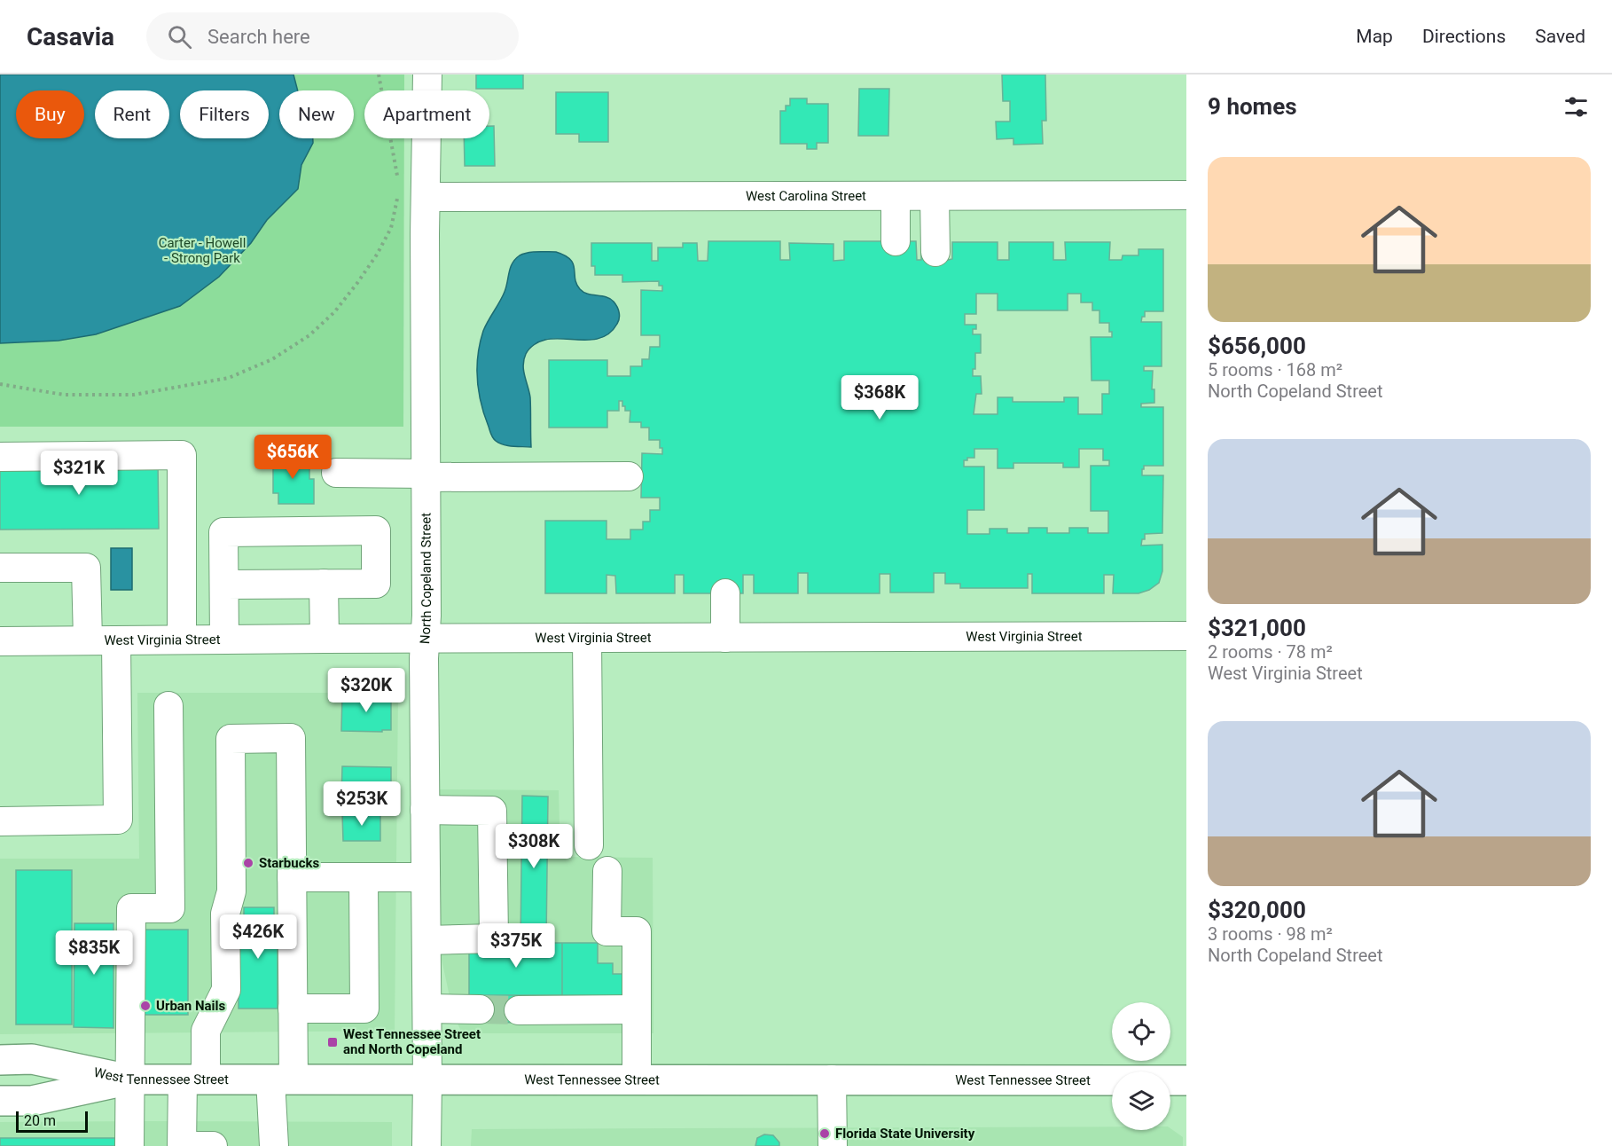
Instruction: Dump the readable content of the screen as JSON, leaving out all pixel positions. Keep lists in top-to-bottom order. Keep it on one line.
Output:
{"streets":{"main road":["West Tennessee Street"],"street":["West Carolina Street","North Copeland Street","West Virginia Street"]},"crossings":[["West Carolina Street","North Copeland Street"],["North Copeland Street","West Virginia Street"],["North Copeland Street","West Tennessee Street"]],"parks":["Carter - Howell - Strong Park"],"places":{"other":["Starbucks","Urban Nails","Florida State University"],"transit":["West Tennessee Street and North Copeland"]},"scale_bar":"20 m","page":{"header":"Casavia","search":"Search here","nav":["Map","Directions","Saved"],"heading":"9 homes","chip":["Buy","Rent","Filters","New","Apartment"],"list":[{"name":"$656,000","note":"5 rooms · 168 m² · North Copeland Street"},{"name":"$321,000","note":"2 rooms · 78 m² · West Virginia Street"},{"name":"$320,000","note":"3 rooms · 98 m² · North Copeland Street"}],"price":["$368K","$656K","$321K","$320K","$253K","$308K","$426K","$375K","$835K"],"scale":"20 m"}}
